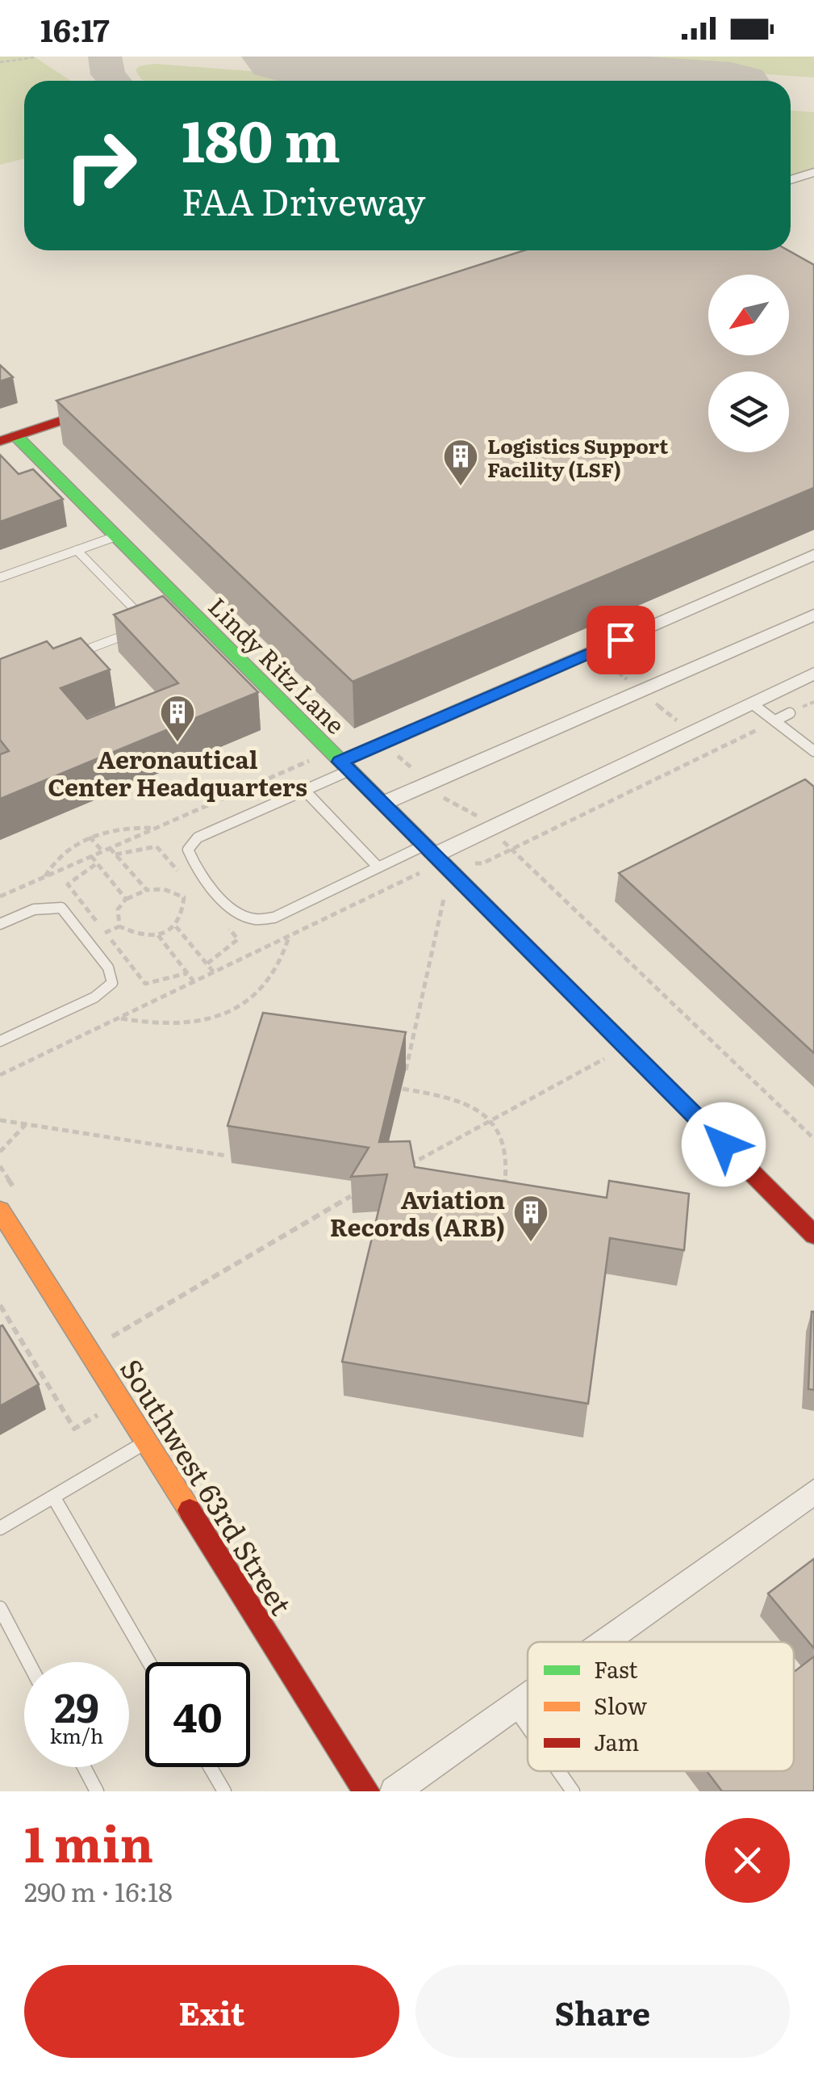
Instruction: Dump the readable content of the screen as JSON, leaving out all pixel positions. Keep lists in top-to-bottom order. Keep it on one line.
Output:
{"streets":{"street":["Lindy Ritz Lane","Southwest 63rd Street"]},"places":{"building":["Logistics Support Facility (LSF)","Aeronautical Center Headquarters","Aviation Records (ARB)"]},"legend":["Fast","Slow","Jam"],"north":"bottom left","page":{"status":"16:17","turn":["180 m","FAA Driveway"],"speed":"29 km/h","limit":"40","heading":["1 min","290 m · 16:18"],"buttons":["Exit","Share"]}}
